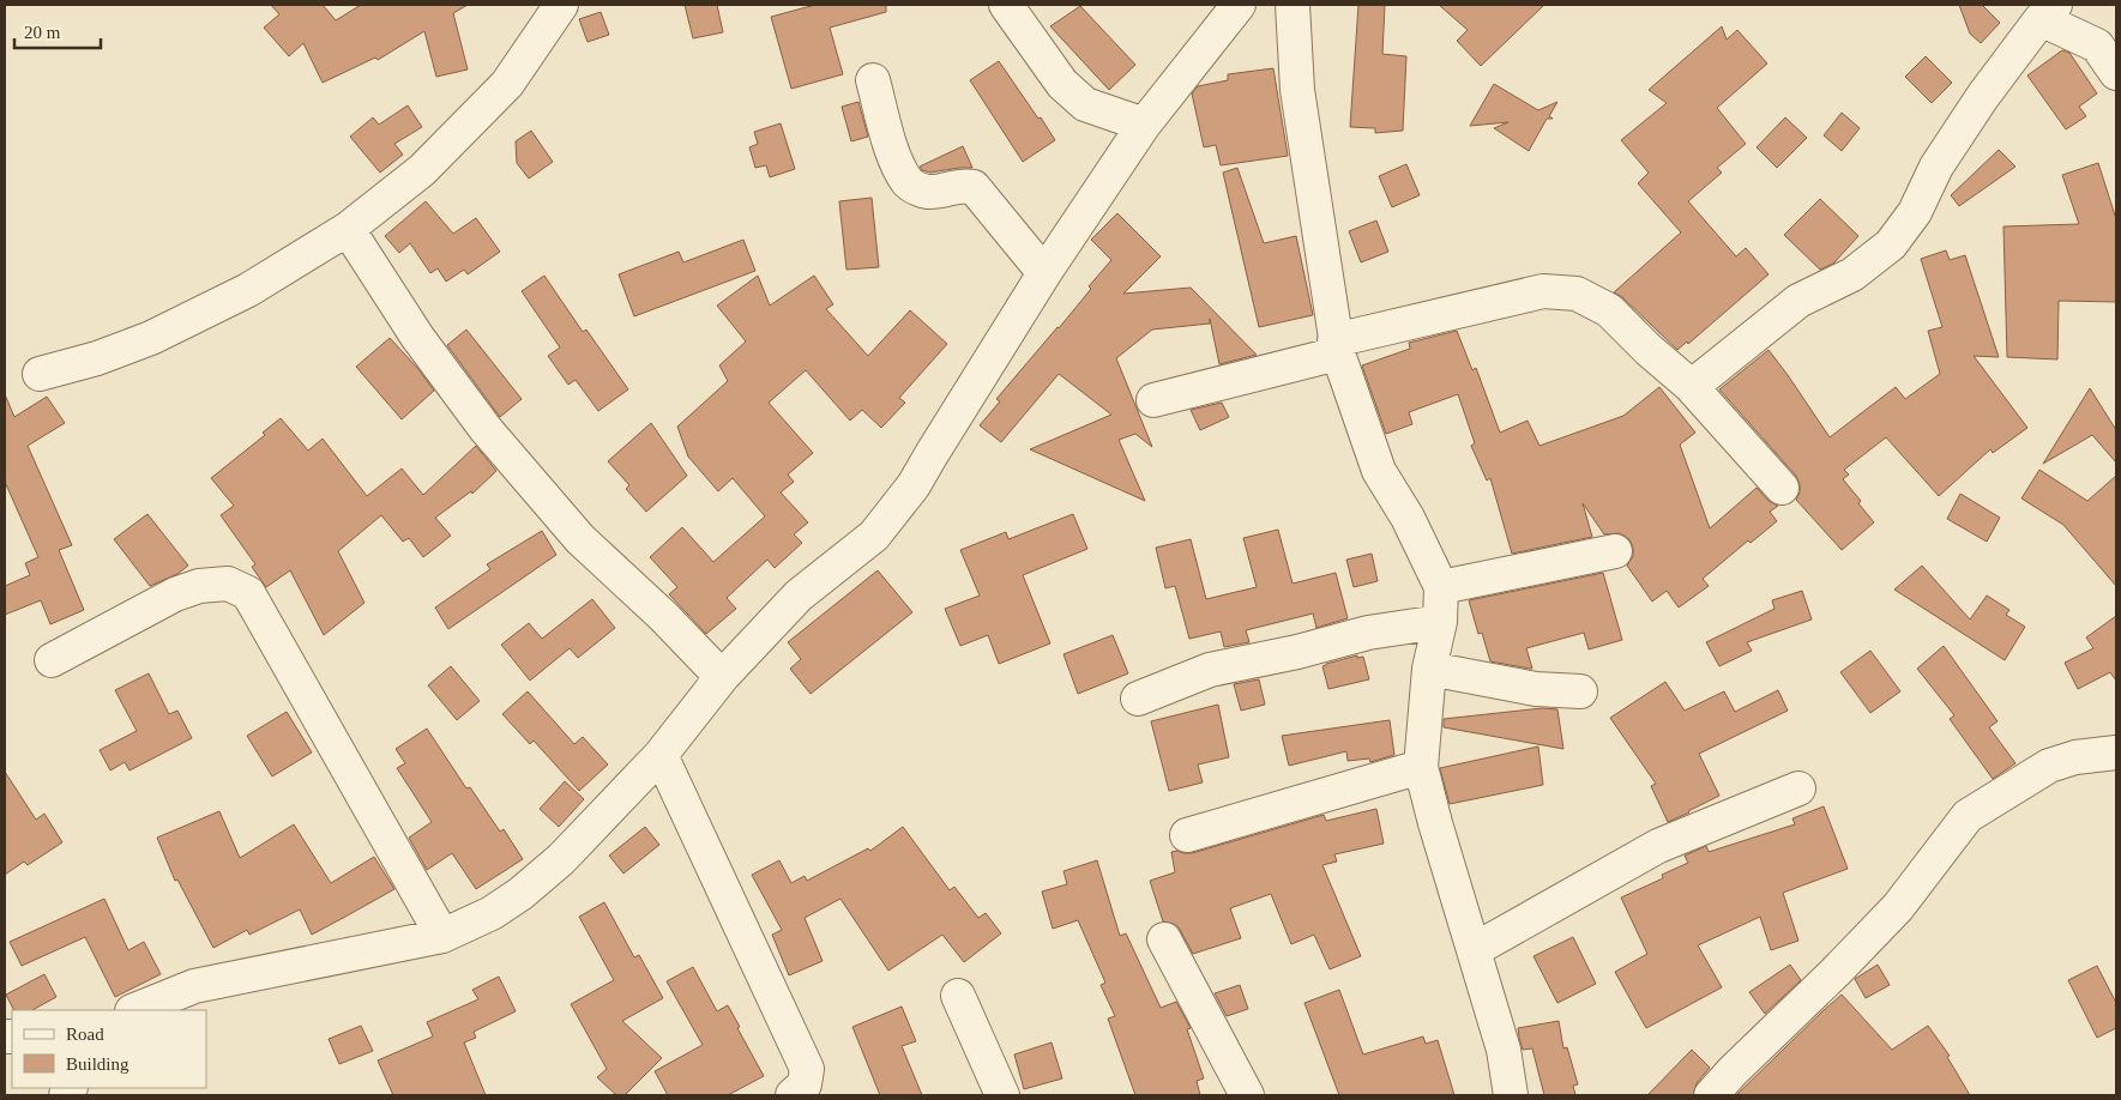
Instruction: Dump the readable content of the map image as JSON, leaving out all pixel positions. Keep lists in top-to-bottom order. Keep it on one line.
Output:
{"legend":["Road","Building"],"scale_bar":"20 m"}
